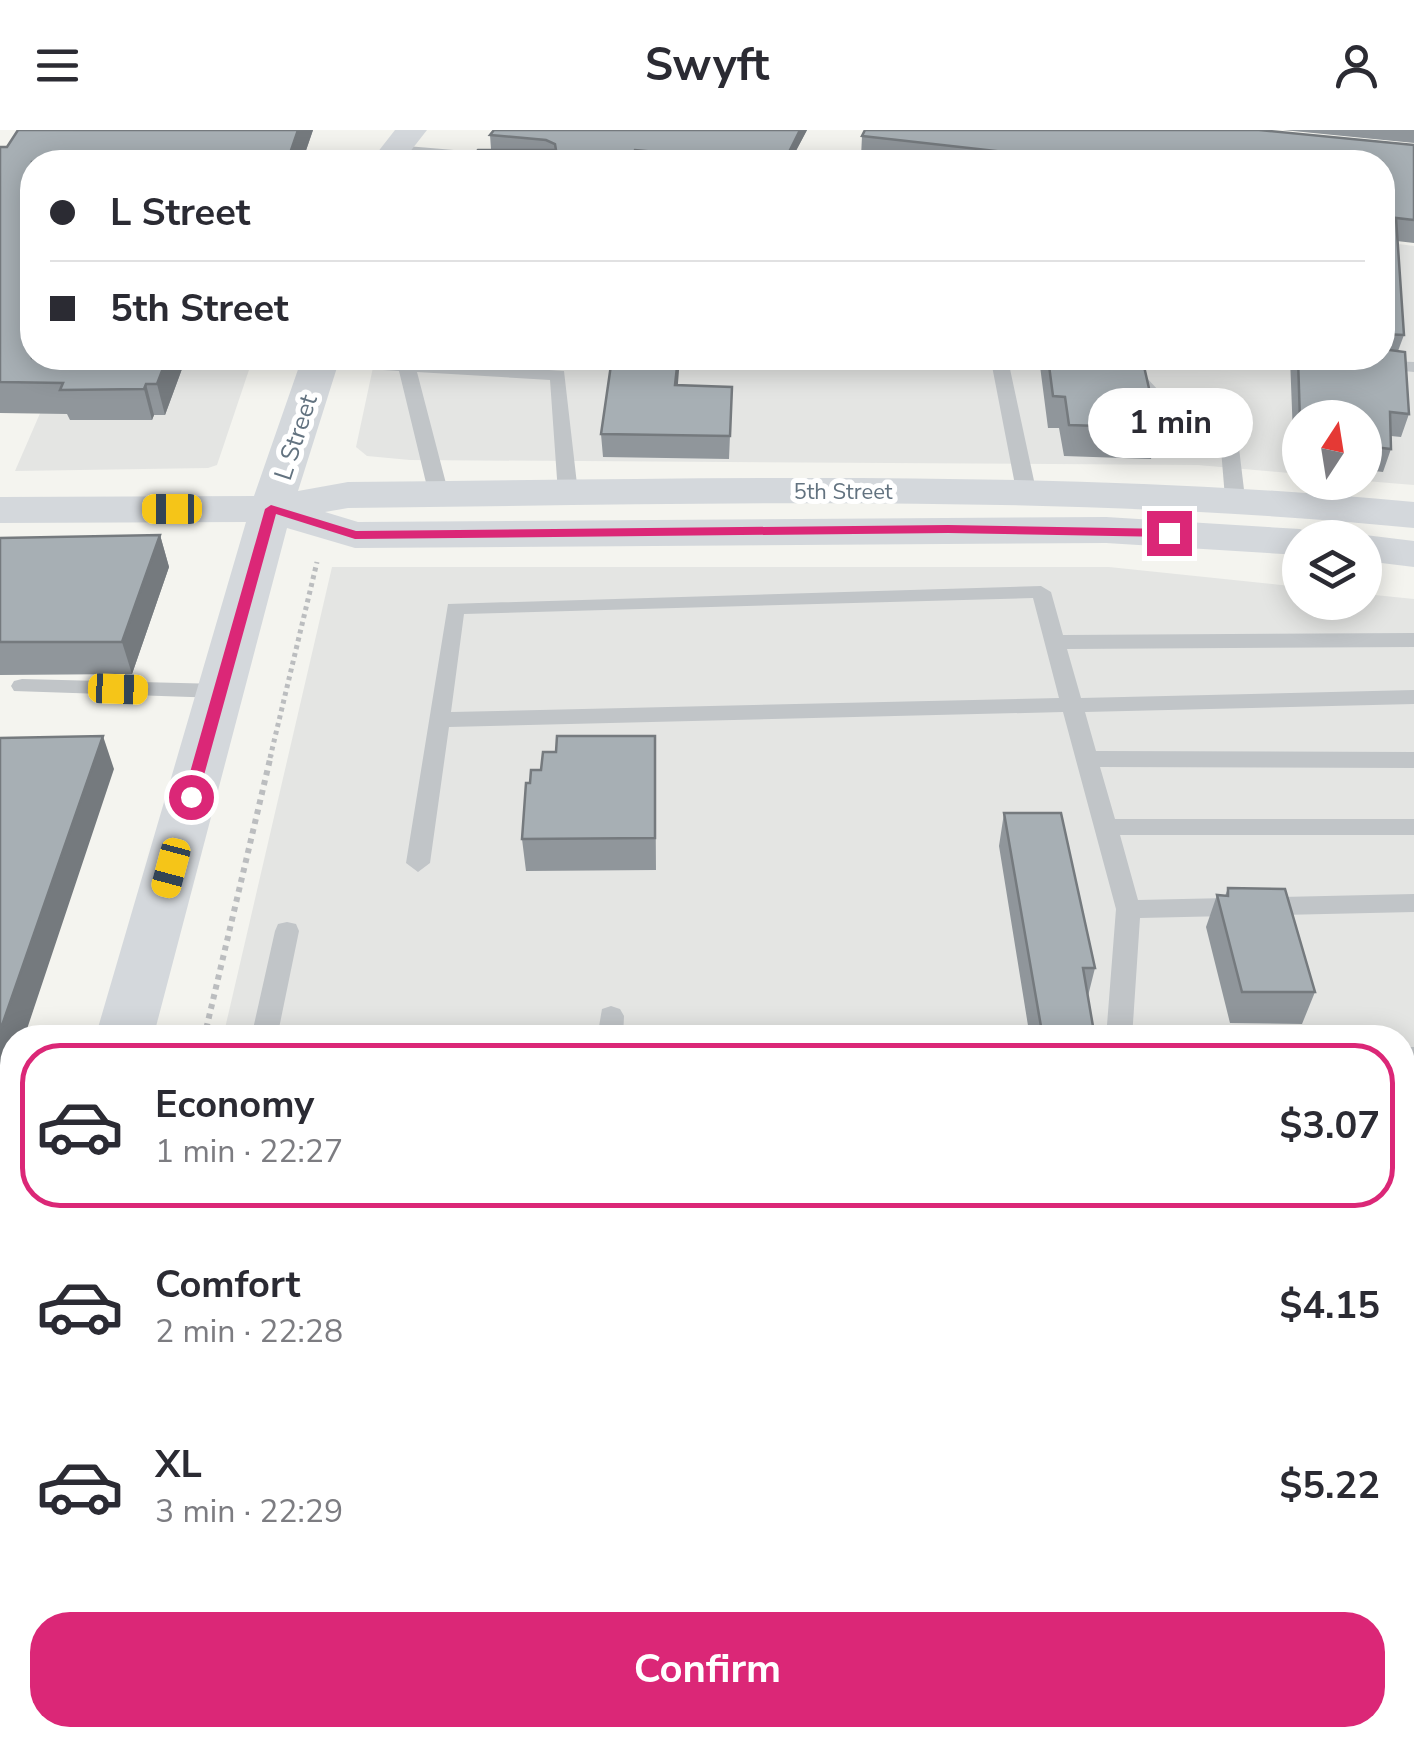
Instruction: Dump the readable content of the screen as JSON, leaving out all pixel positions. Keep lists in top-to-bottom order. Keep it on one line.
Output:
{"streets":{"main road":["L Street","5th Street"]},"crossings":[["L Street","5th Street"]],"north":"top","page":{"header":"Swyft","banner":["L Street","5th Street"],"bubble":"1 min","list":[{"name":"Economy","note":"1 min · 22:27","value":"$3.07"},{"name":"Comfort","note":"2 min · 22:28","value":"$4.15"},{"name":"XL","note":"3 min · 22:29","value":"$5.22"}],"buttons":"Confirm"}}
